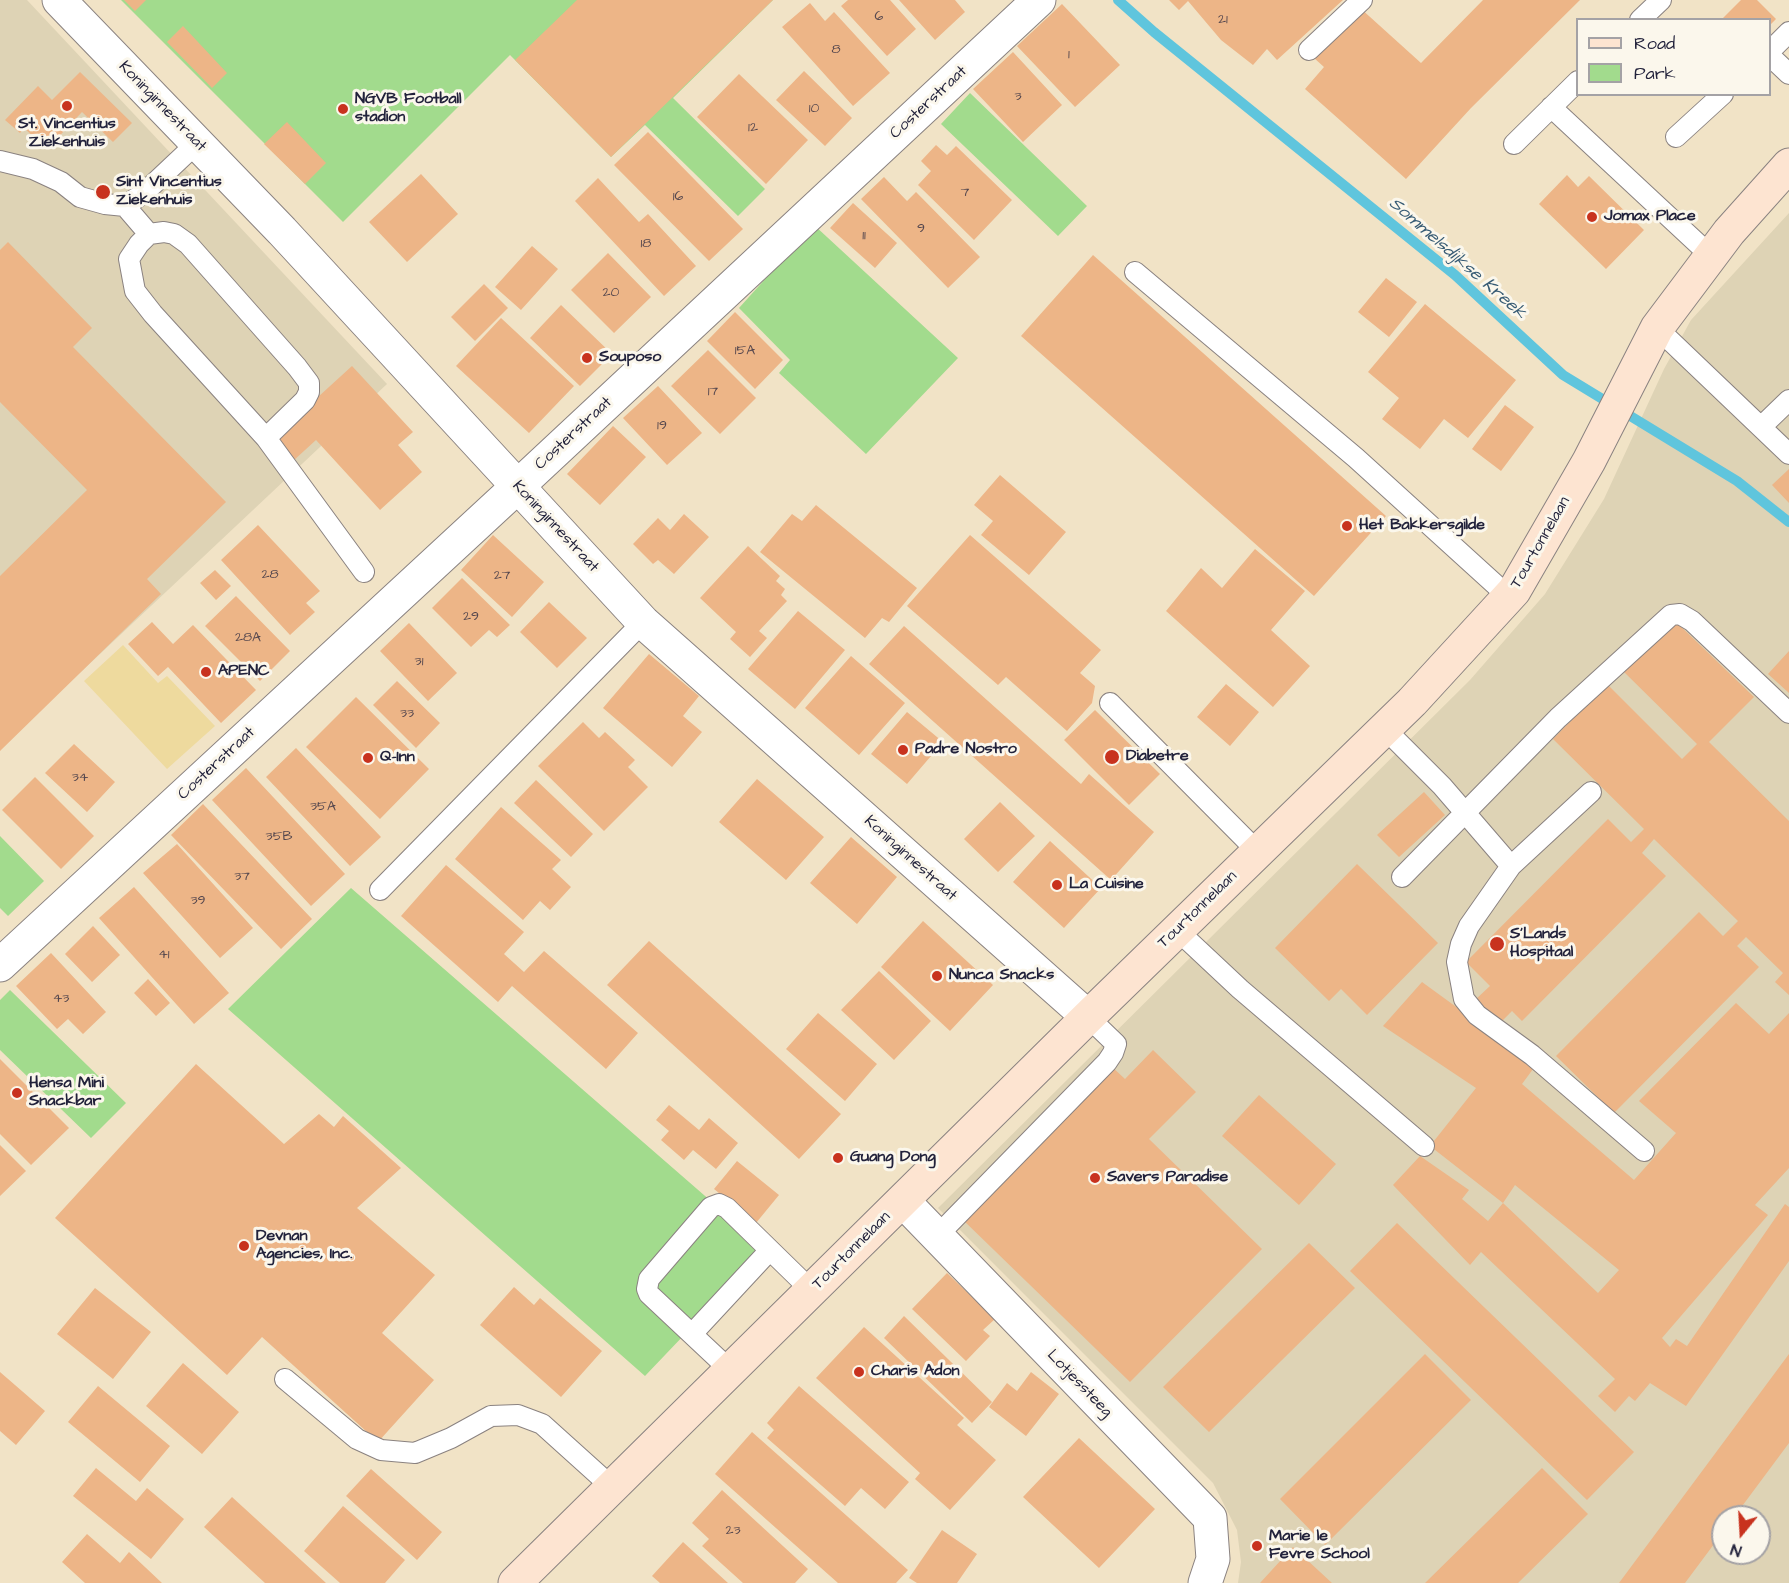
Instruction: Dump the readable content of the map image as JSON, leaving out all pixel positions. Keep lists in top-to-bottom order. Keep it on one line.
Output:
{"streets":{"street":["Costerstraat","Koninginnestraat","Tourtonnelaan","Lotjessteeg"]},"crossings":[["Costerstraat","Koninginnestraat"],["Koninginnestraat","Tourtonnelaan"],["Tourtonnelaan","Lotjessteeg"]],"water":["Sommelsdijkse Kreek"],"places":["St. Vincentius Ziekenhuis","NGVB Football stadion","Sint Vincentius Ziekenhuis","Jomax Place","Souposo","Het Bakkersgilde","APENC","Padre Nostro","Diabetre","Q-Inn","La Cuisine","S'Lands Hospitaal","Nunca Snacks","Hensa Mini Snackbar","Guang Dong","Savers Paradise","Devnan Agencies, Inc.","Charis Adon","Marie le Fevre School"],"house_numbers":["6","21","8","1","3","10","12","7","16","9","11","18","20","15A","17","19","28","27","29","28A","31","33","34","35A","35B","37","39","41","43","23"],"legend":["Road","Park"],"north":"bottom"}
